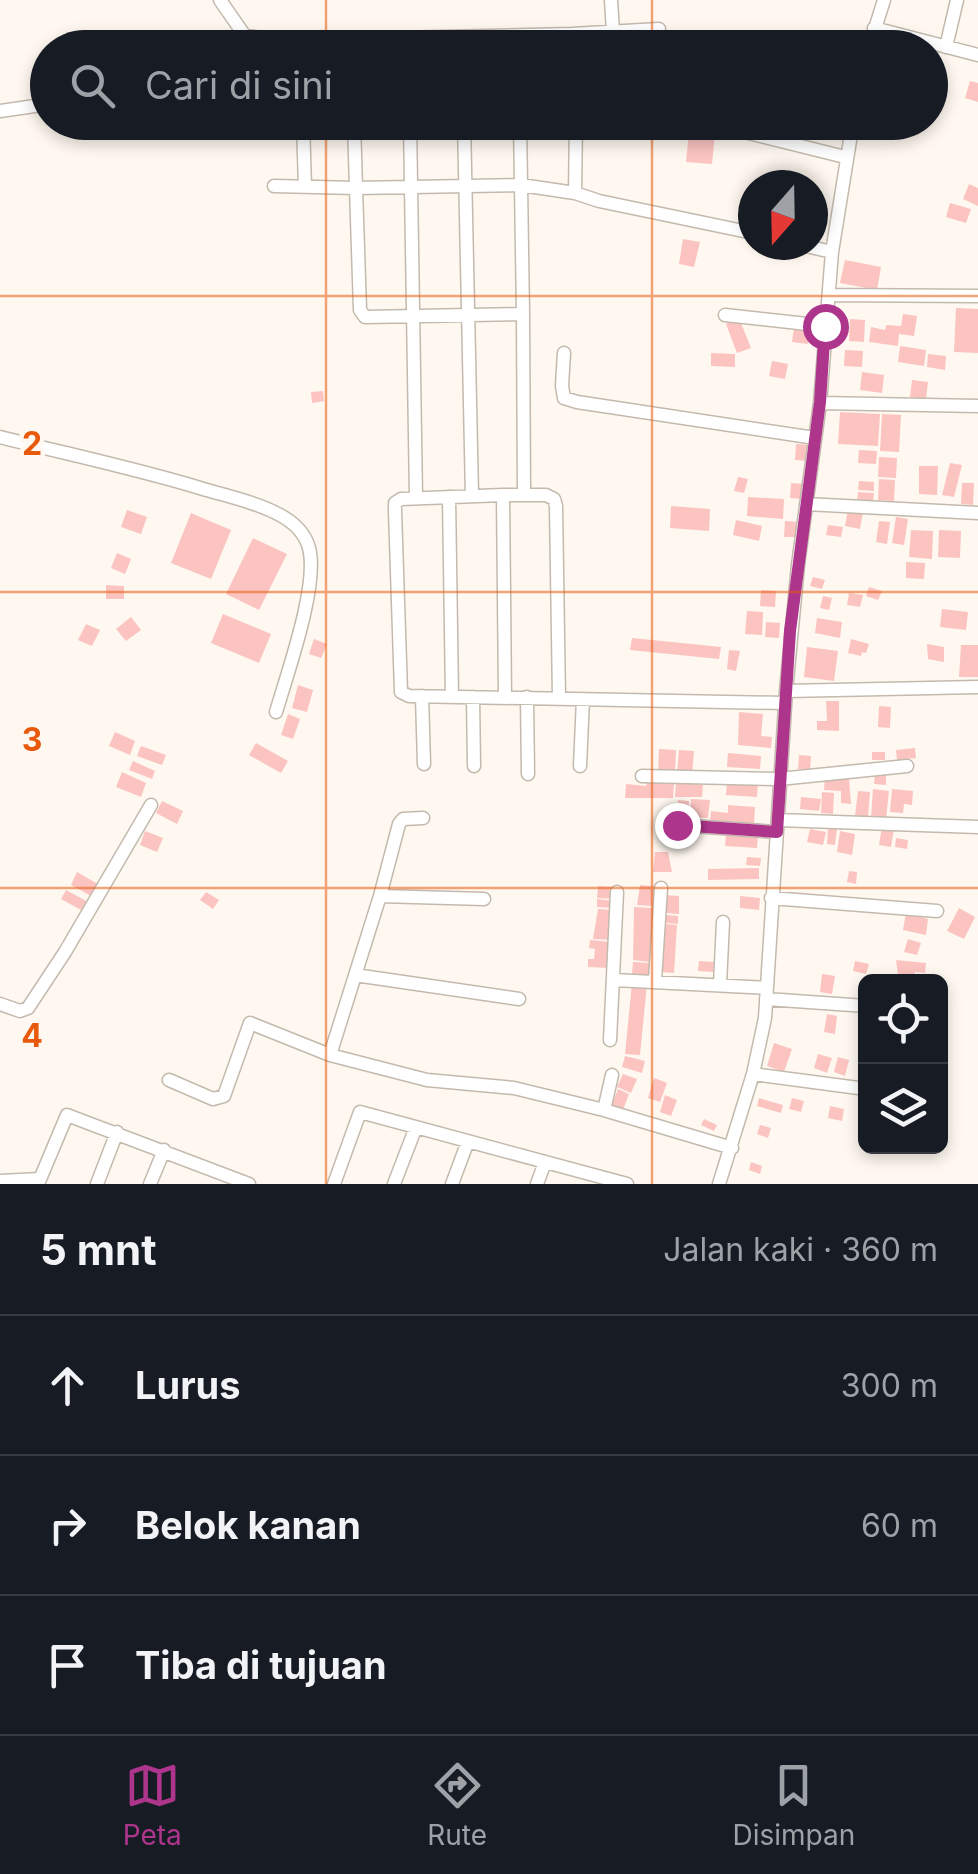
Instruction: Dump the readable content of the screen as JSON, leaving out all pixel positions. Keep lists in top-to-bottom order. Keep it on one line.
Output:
{"north":"bottom","page":{"search":"Cari di sini","heading":["5 mnt","Jalan kaki · 360 m"],"list":[["Lurus","300 m"],["Belok kanan","60 m"],"Tiba di tujuan"],"nav":["Peta","Rute","Disimpan"]},"grid":{"rows":["2","3","4"]}}
